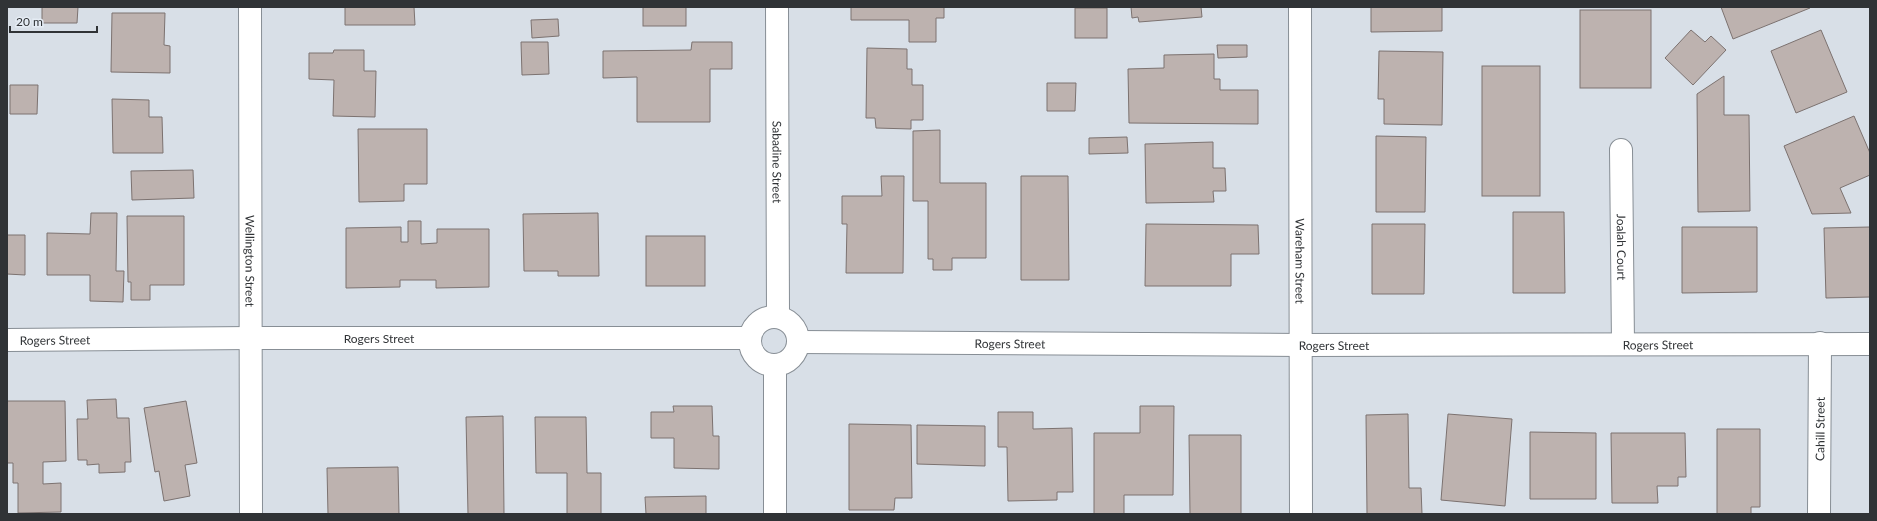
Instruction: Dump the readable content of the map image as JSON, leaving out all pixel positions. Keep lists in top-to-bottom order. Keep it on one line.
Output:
{"streets":{"street":["Sabadine Street","Joalah Court","Wellington Street","Wareham Street","Rogers Street","Cahill Street"]},"crossings":[["Sabadine Street","Rogers Street"],["Joalah Court","Rogers Street"],["Wellington Street","Rogers Street"],["Wareham Street","Rogers Street"],["Rogers Street","Cahill Street"]],"scale_bar":"20 m"}
